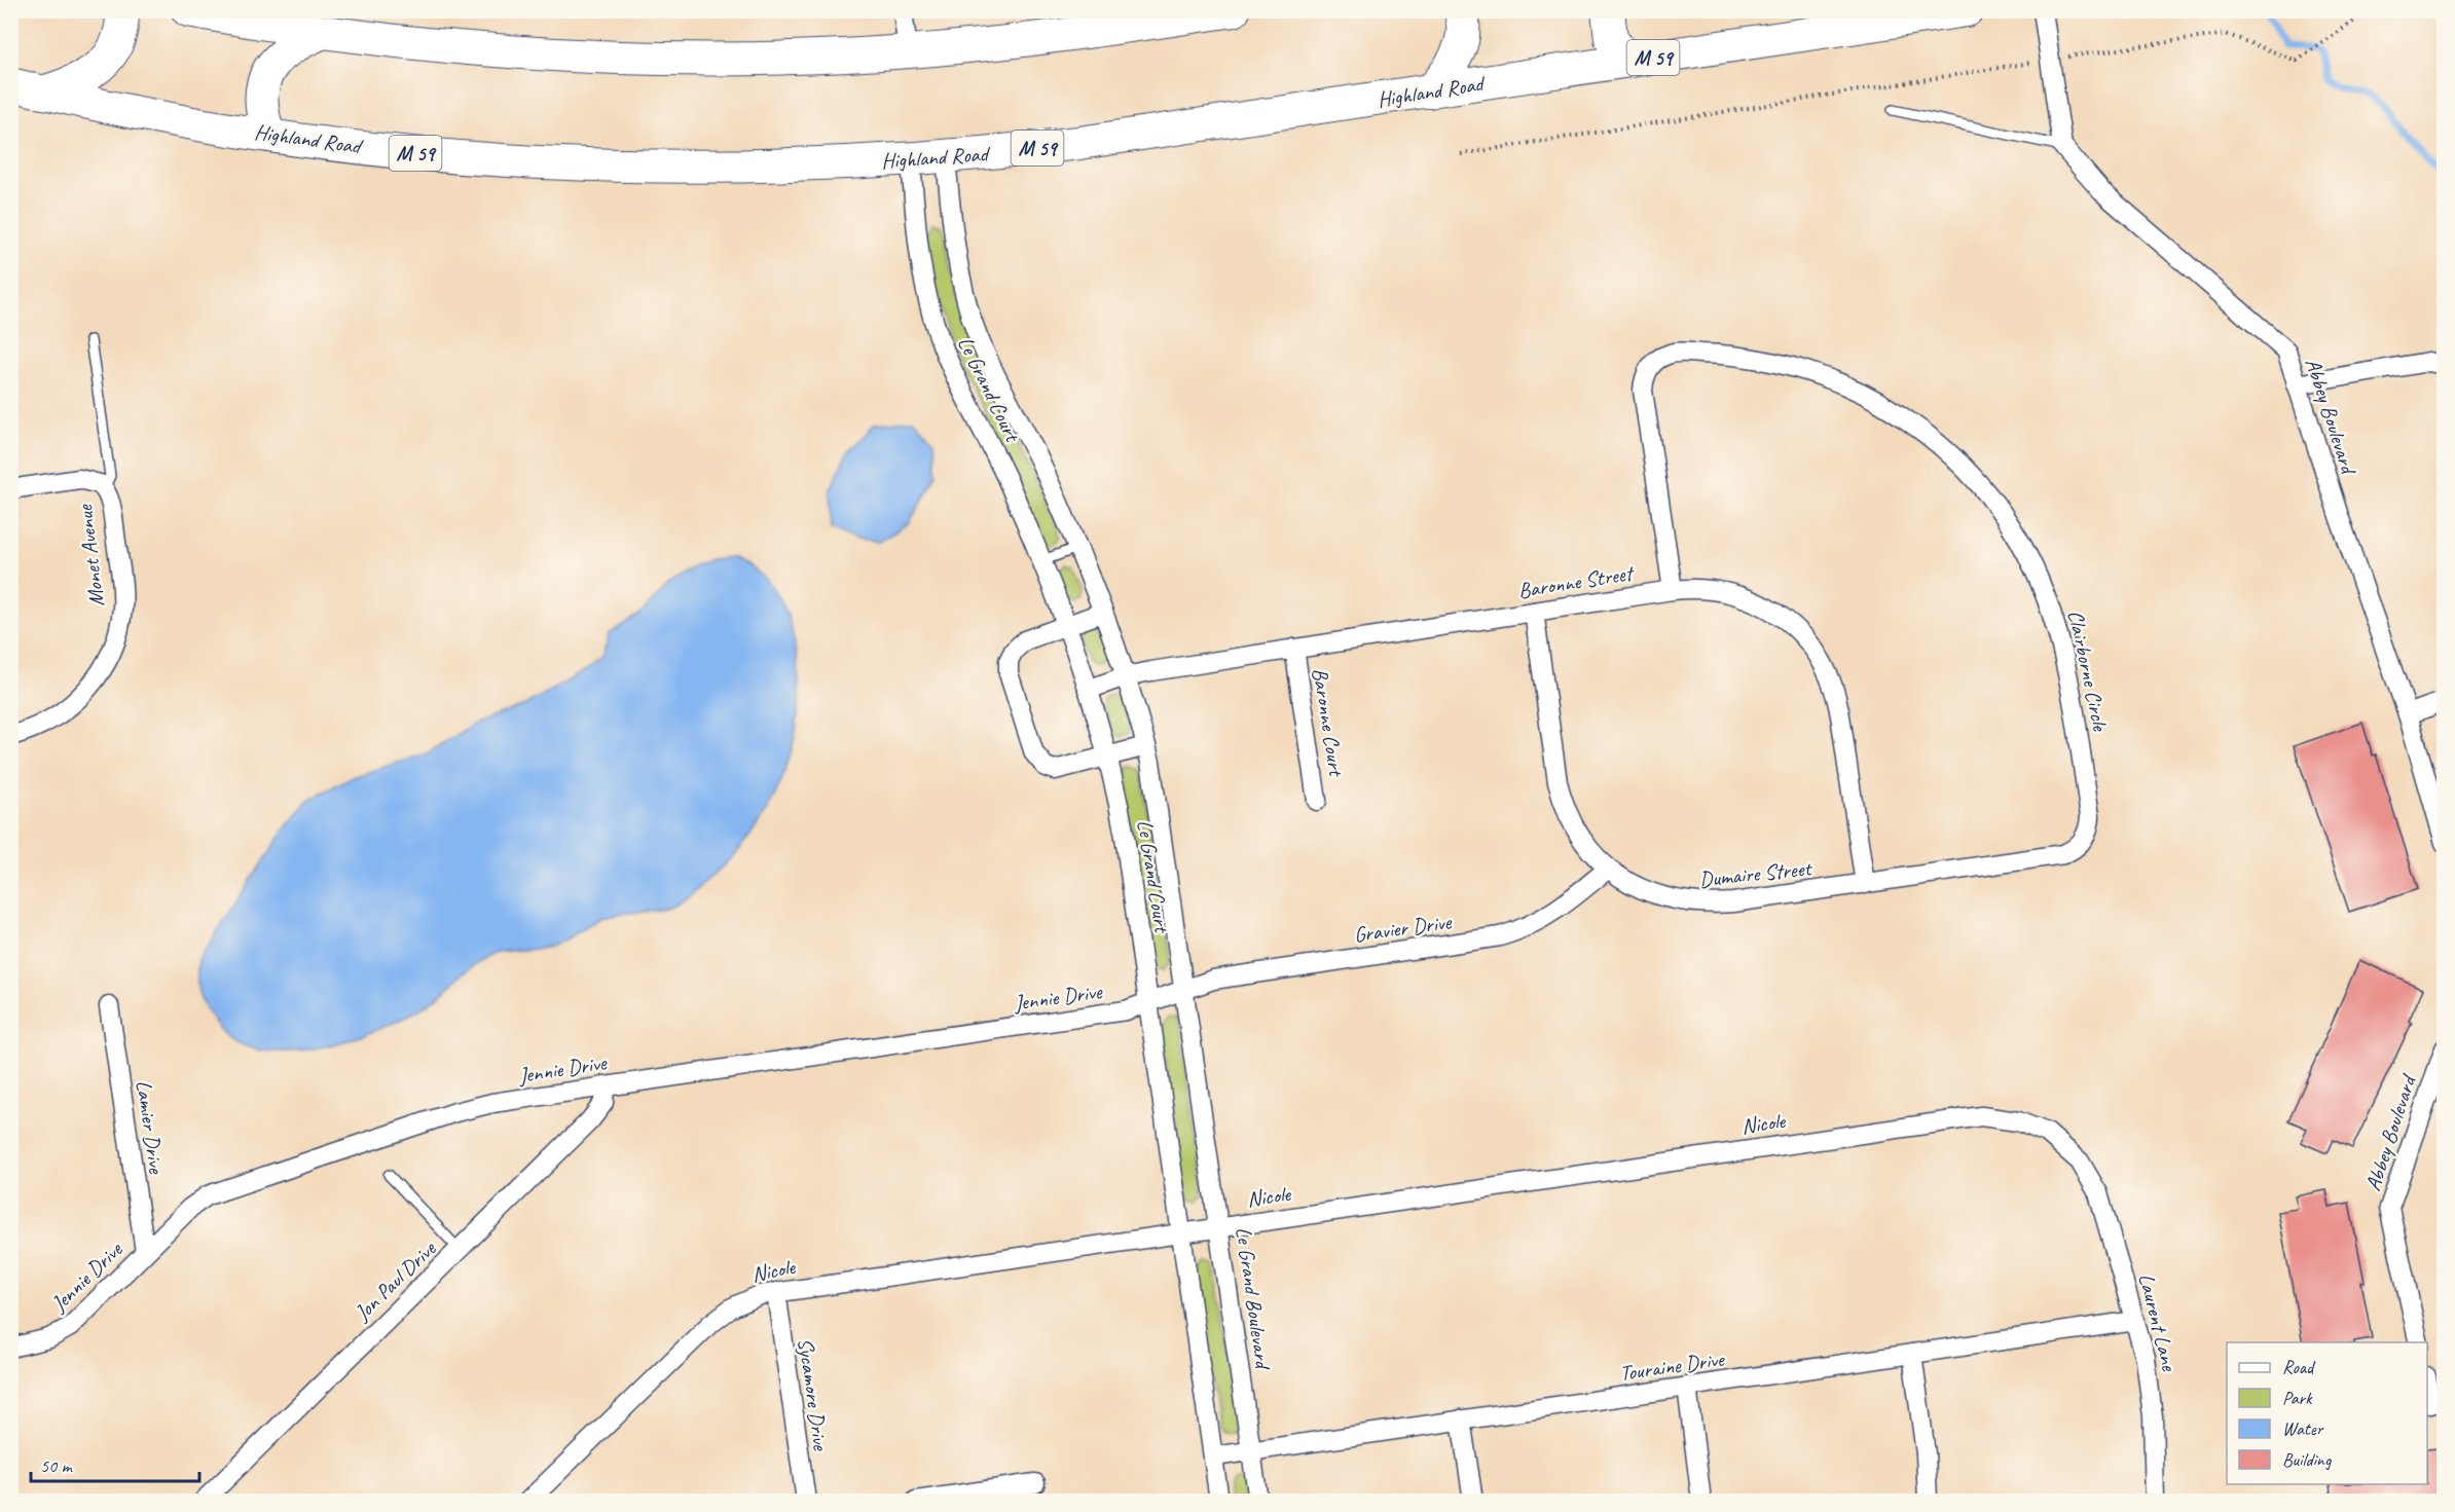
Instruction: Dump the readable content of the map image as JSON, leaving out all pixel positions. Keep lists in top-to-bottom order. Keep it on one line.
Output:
{"streets":{"highway":["M 59","Highland Road"],"street":["Le Grand Court","Abbey Boulevard","Monet Avenue","Baronne Street","Clairborne Circle","Baronne Court","Dumaire Street","Gravier Drive","Jennie Drive","Nicole","Lamier Drive","Jon Paul Drive","Le Grand Boulevard","Laurent Lane","Touraine Drive","Sycamore Drive"]},"crossings":[["Highland Road","Le Grand Court"],["Le Grand Court","Baronne Street"],["Le Grand Court","Gravier Drive"],["Le Grand Court","Jennie Drive"],["Le Grand Court","Le Grand Boulevard"],["Baronne Street","Clairborne Circle"],["Baronne Street","Baronne Court"],["Baronne Street","Dumaire Street"],["Clairborne Circle","Dumaire Street"],["Dumaire Street","Gravier Drive"],["Gravier Drive","Jennie Drive"],["Gravier Drive","Le Grand Boulevard"],["Jennie Drive","Lamier Drive"],["Jennie Drive","Jon Paul Drive"],["Jennie Drive","Le Grand Boulevard"],["Nicole","Le Grand Boulevard"],["Nicole","Laurent Lane"],["Nicole","Sycamore Drive"],["Le Grand Boulevard","Touraine Drive"],["Laurent Lane","Touraine Drive"]],"legend":["Road","Park","Water","Building"],"scale_bar":"50 m"}
